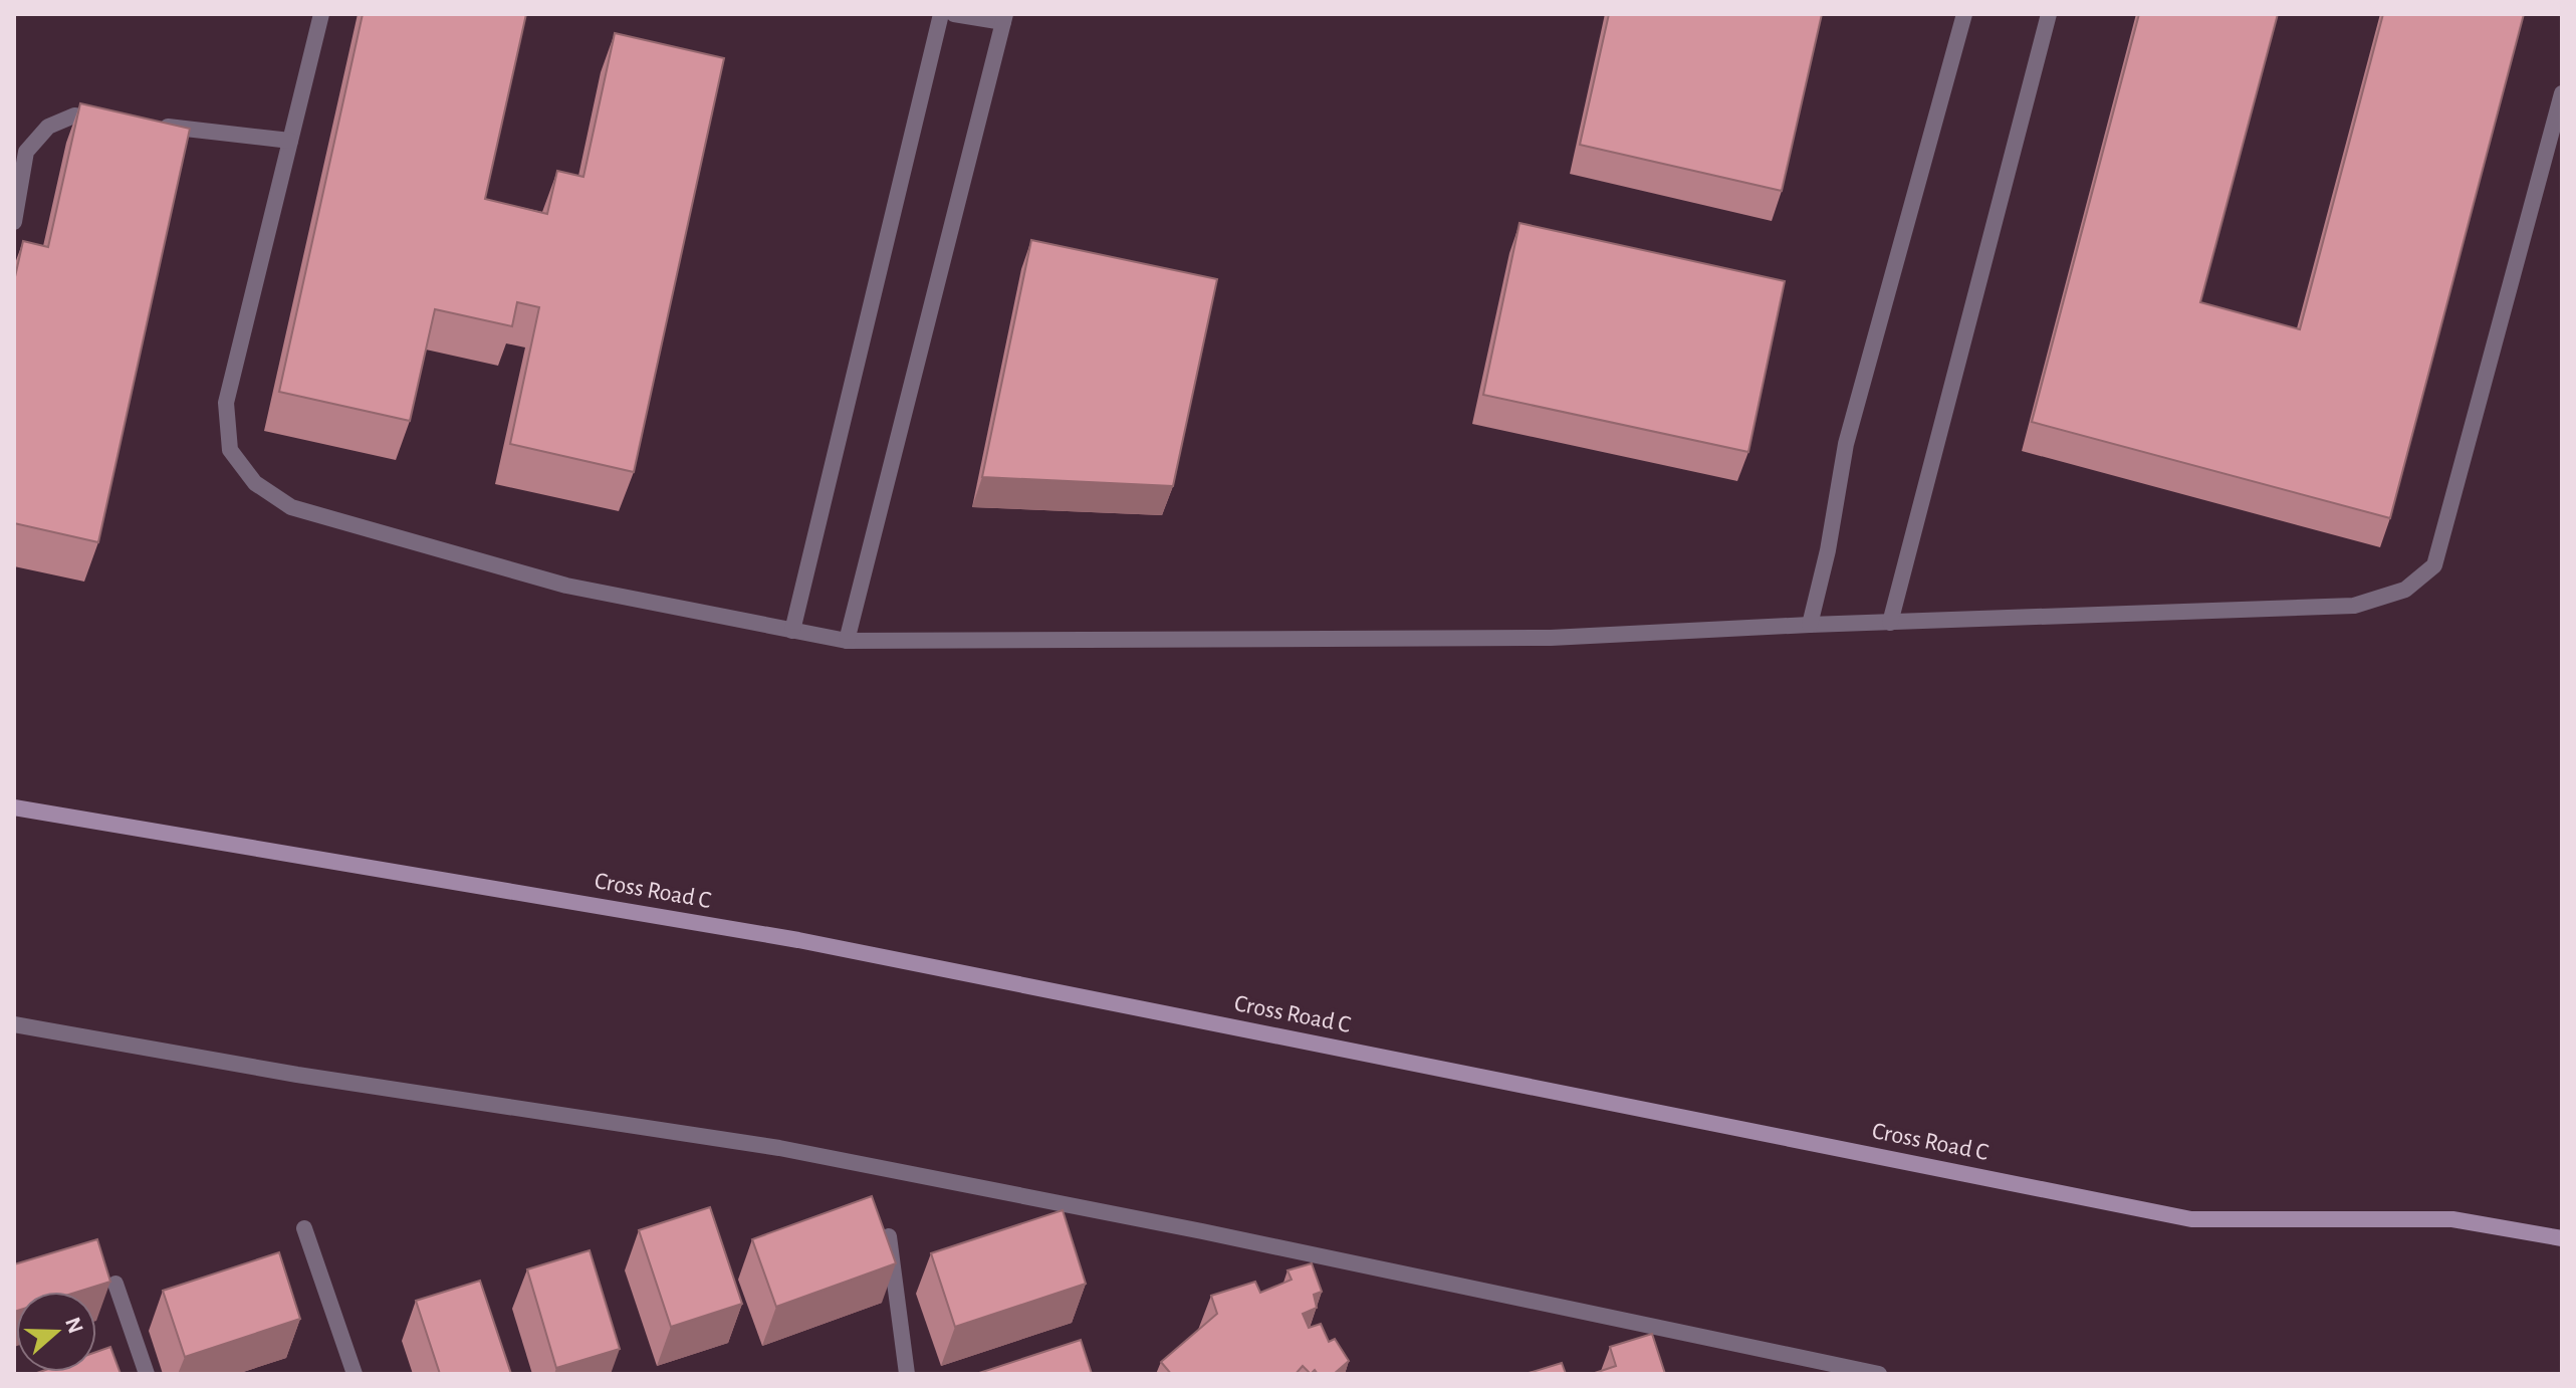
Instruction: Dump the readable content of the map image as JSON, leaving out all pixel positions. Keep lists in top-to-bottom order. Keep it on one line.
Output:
{"streets":{"street":["Cross Road C"]},"north":"right"}
